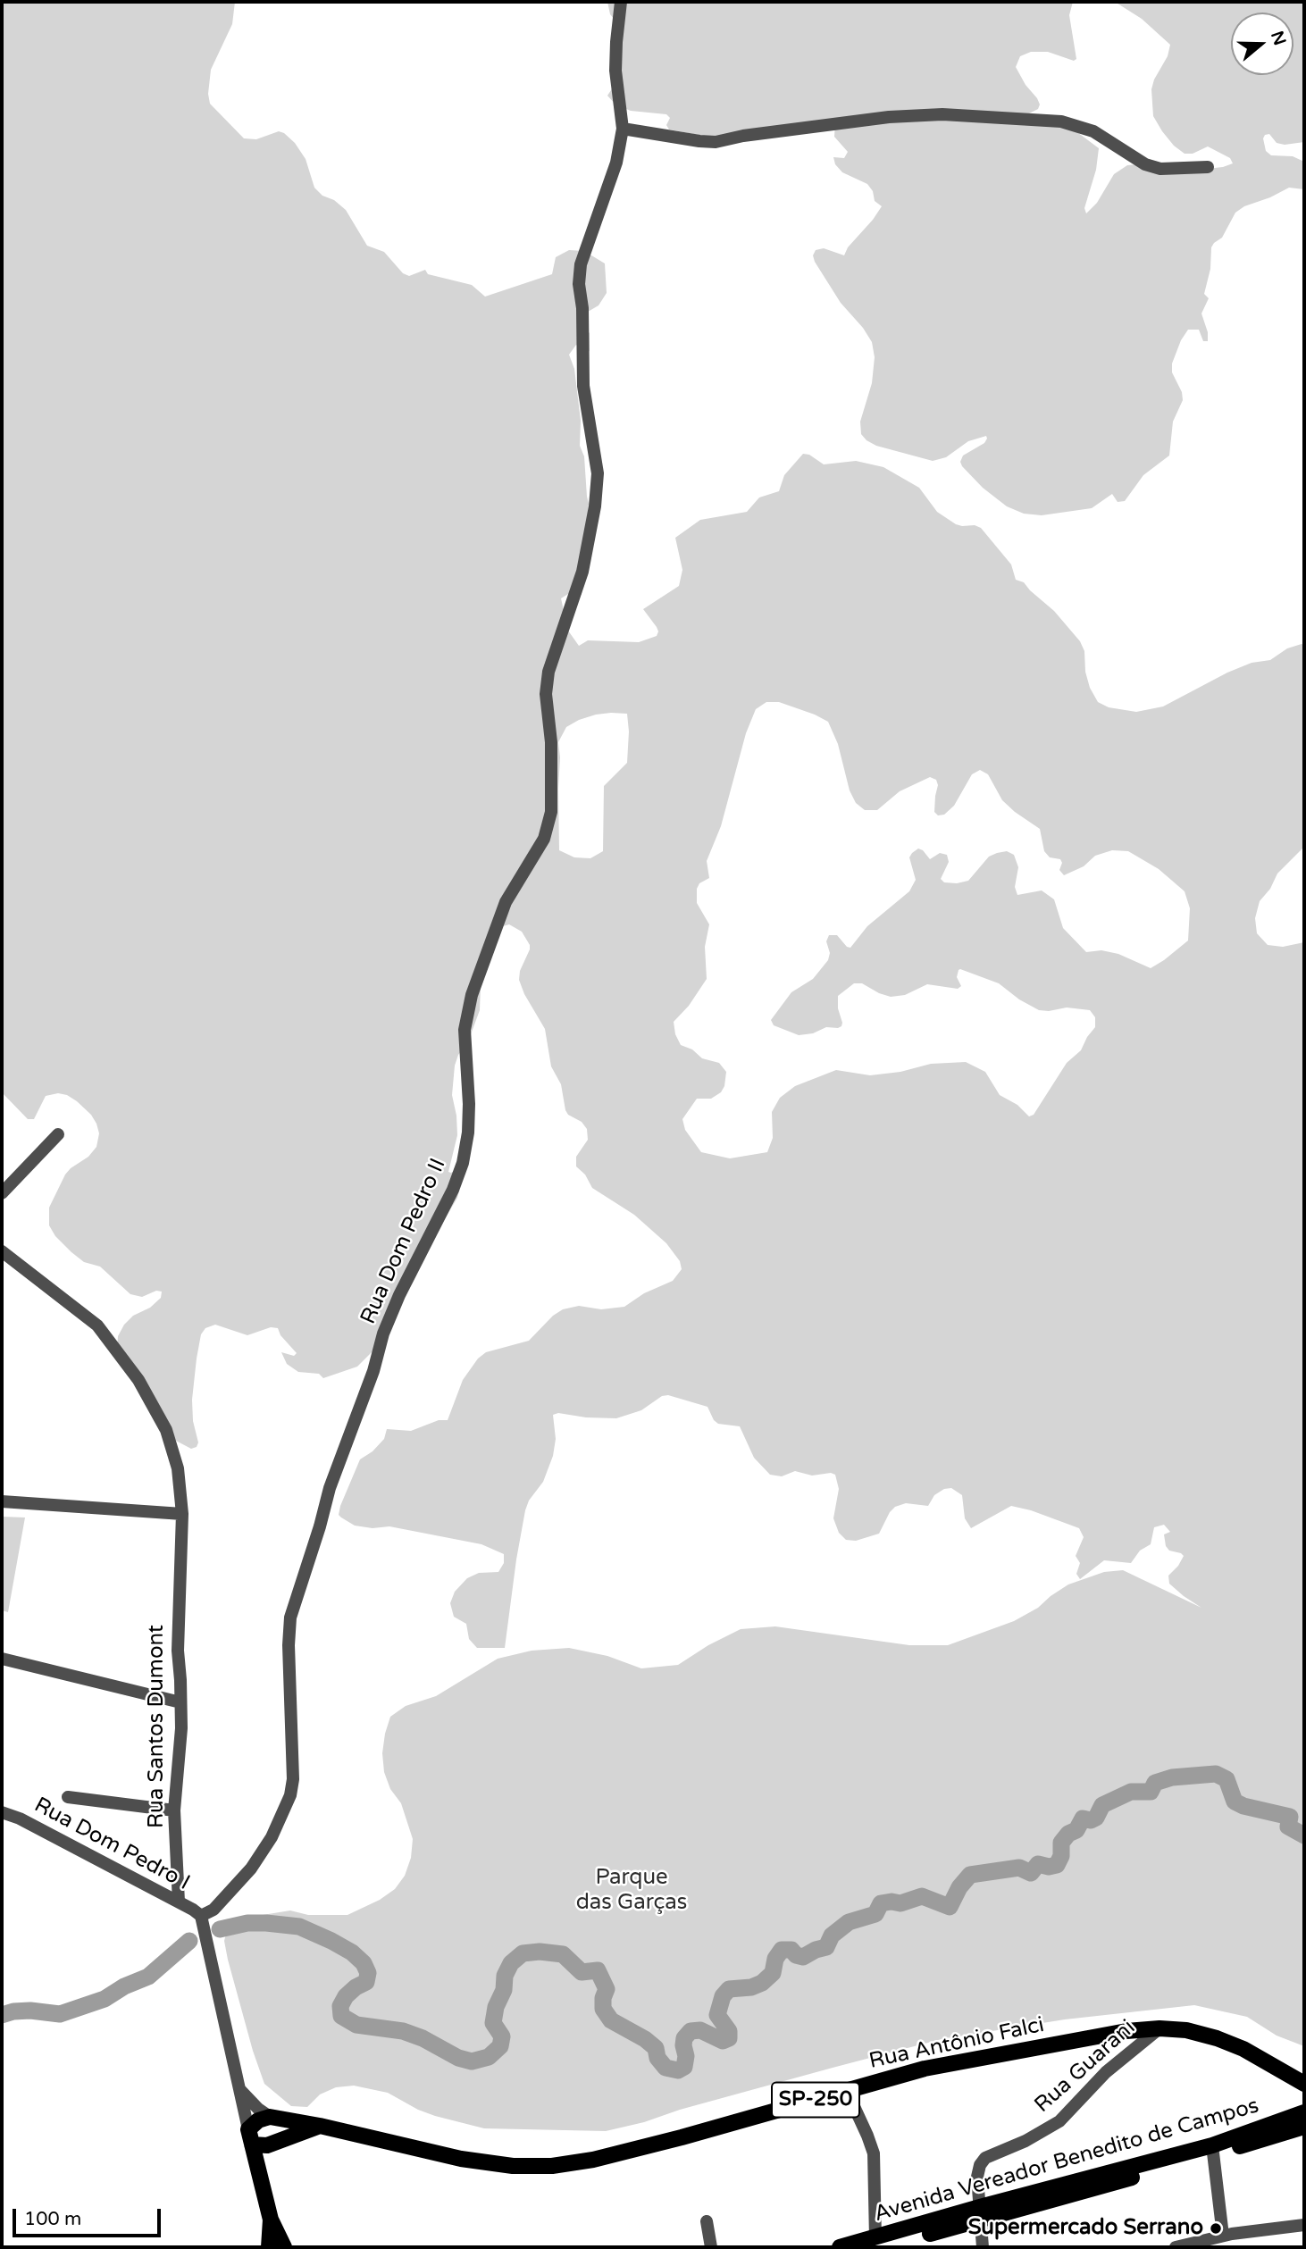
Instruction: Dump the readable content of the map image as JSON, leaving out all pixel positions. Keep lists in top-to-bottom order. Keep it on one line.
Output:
{"streets":{"main road":["Rua Antônio Falci","SP-250","Avenida Vereador Benedito de Campos"],"street":["Rua Dom Pedro II","Rua Santos Dumont","Rua Dom Pedro I","Rua Guarani"]},"crossings":[["Rua Dom Pedro II","Rua Dom Pedro I"],["Rua Santos Dumont","Rua Dom Pedro I"],["Rua Antônio Falci","Rua Guarani"],["Rua Guarani","Avenida Vereador Benedito de Campos"]],"parks":["Parque das Garças"],"places":["Supermercado Serrano"],"scale_bar":"100 m","north":"right"}
